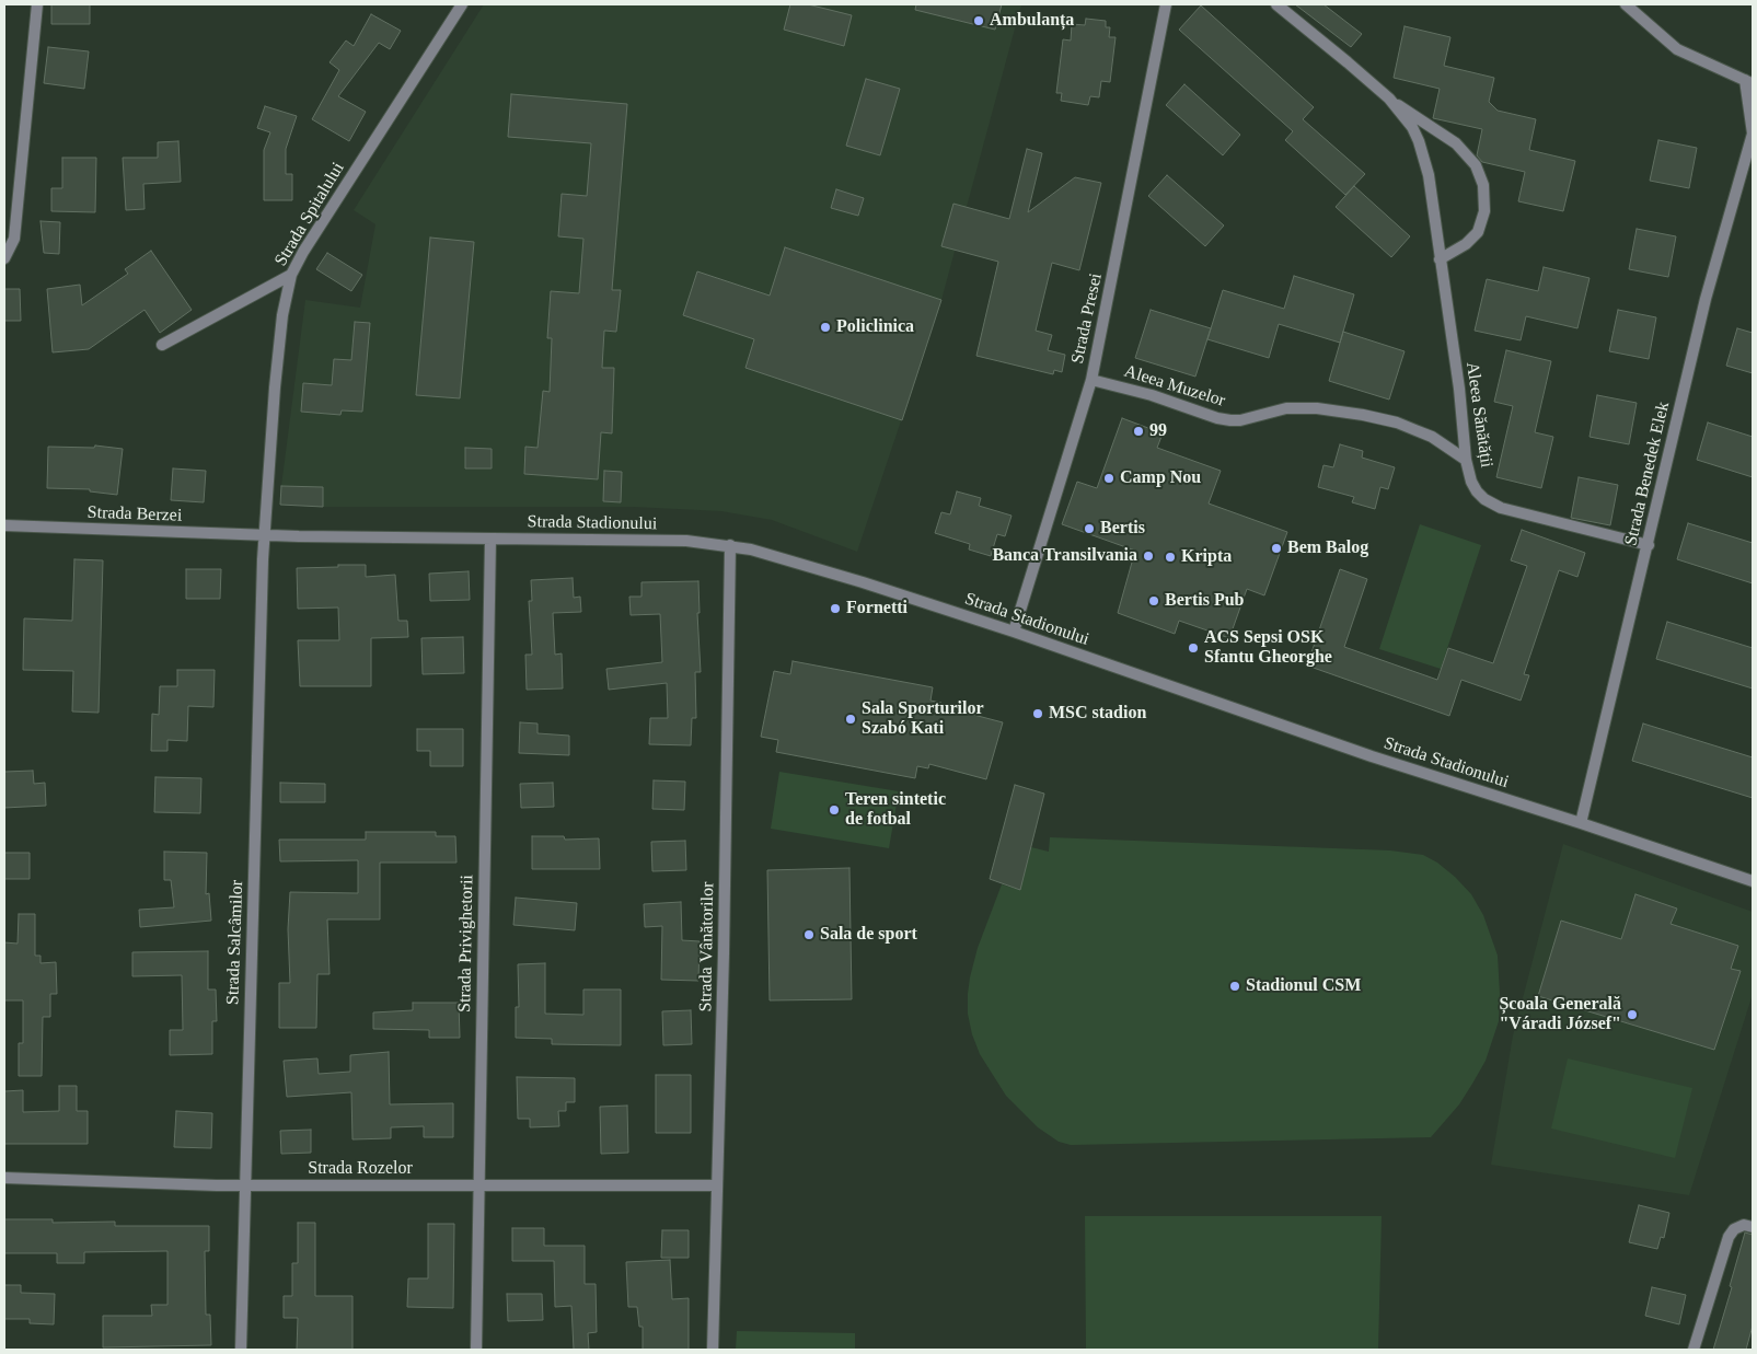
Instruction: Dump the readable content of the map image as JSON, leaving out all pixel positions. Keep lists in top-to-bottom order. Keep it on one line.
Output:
{"streets":{"street":["Strada Spitalului","Strada Presei","Aleea Muzelor","Aleea Sănătății","Strada Benedek Elek","Strada Berzei","Strada Stadionului","Strada Salcâmilor","Strada Privighetorii","Strada Vânătorilor","Strada Rozelor"]},"crossings":[["Strada Spitalului","Strada Berzei"],["Strada Spitalului","Strada Stadionului"],["Strada Spitalului","Strada Salcâmilor"],["Strada Presei","Aleea Muzelor"],["Strada Presei","Strada Stadionului"],["Aleea Muzelor","Aleea Sănătății"],["Aleea Sănătății","Strada Benedek Elek"],["Strada Benedek Elek","Strada Stadionului"],["Strada Berzei","Strada Stadionului"],["Strada Berzei","Strada Salcâmilor"],["Strada Stadionului","Strada Salcâmilor"],["Strada Stadionului","Strada Privighetorii"],["Strada Stadionului","Strada Vânătorilor"],["Strada Salcâmilor","Strada Rozelor"],["Strada Privighetorii","Strada Rozelor"],["Strada Vânătorilor","Strada Rozelor"]],"places":["Ambulanța","Policlinica","99","Camp Nou","Bertis","Bem Balog","Banca Transilvania","Kripta","Bertis Pub","Fornetti","ACS Sepsi OSK Sfantu Gheorghe","MSC stadion","Sala Sporturilor Szabó Kati","Teren sintetic de fotbal","Sala de sport","Stadionul CSM","Școala Generală \"Váradi József\""]}
